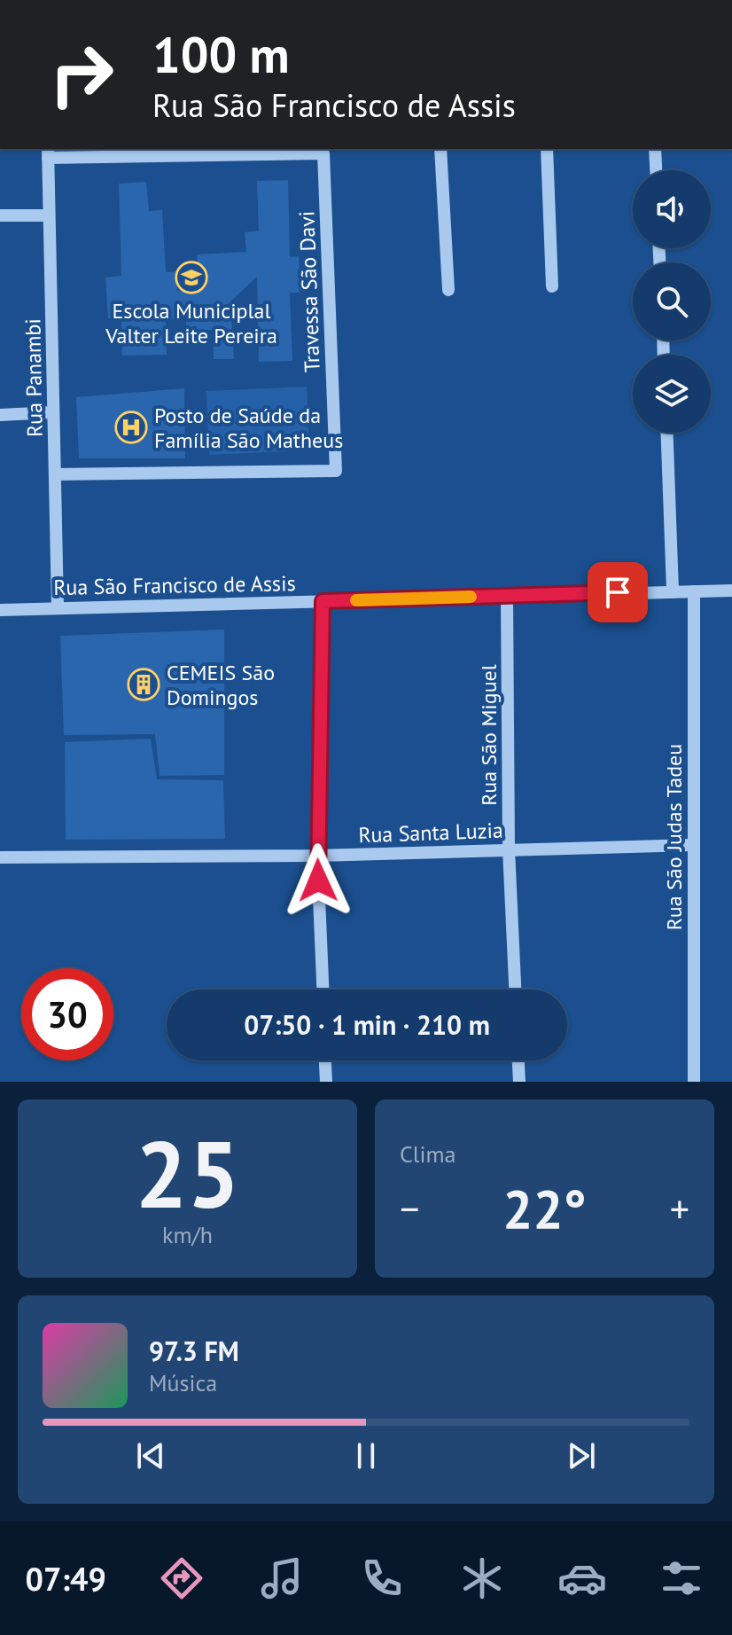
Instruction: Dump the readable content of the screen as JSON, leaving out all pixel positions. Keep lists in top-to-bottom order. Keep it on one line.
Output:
{"streets":{"street":["Travessa São Davi","Rua Panambi","Rua São Francisco de Assis","Rua São Miguel","Rua Santa Luzia","Rua São Judas Tadeu"]},"crossings":[["Travessa São Davi","Rua Panambi"],["Rua Panambi","Rua São Francisco de Assis"],["Rua São Francisco de Assis","Rua São Miguel"],["Rua São Francisco de Assis","Rua São Judas Tadeu"],["Rua São Miguel","Rua Santa Luzia"],["Rua Santa Luzia","Rua São Judas Tadeu"]],"places":{"school or university":["Escola Municiplal Valter Leite Pereira"],"hospital":["Posto de Saúde da Família São Matheus"],"building":["CEMEIS São Domingos"]},"page":{"turn":["100 m","Rua São Francisco de Assis"],"limit":"30","trip":"07:50 · 1 min · 210 m","tile":[["25","km/h"],"Clima"],"heat":["−","22°","+"],"song":["97.3 FM","Música"],"tabs":"07:49"}}
